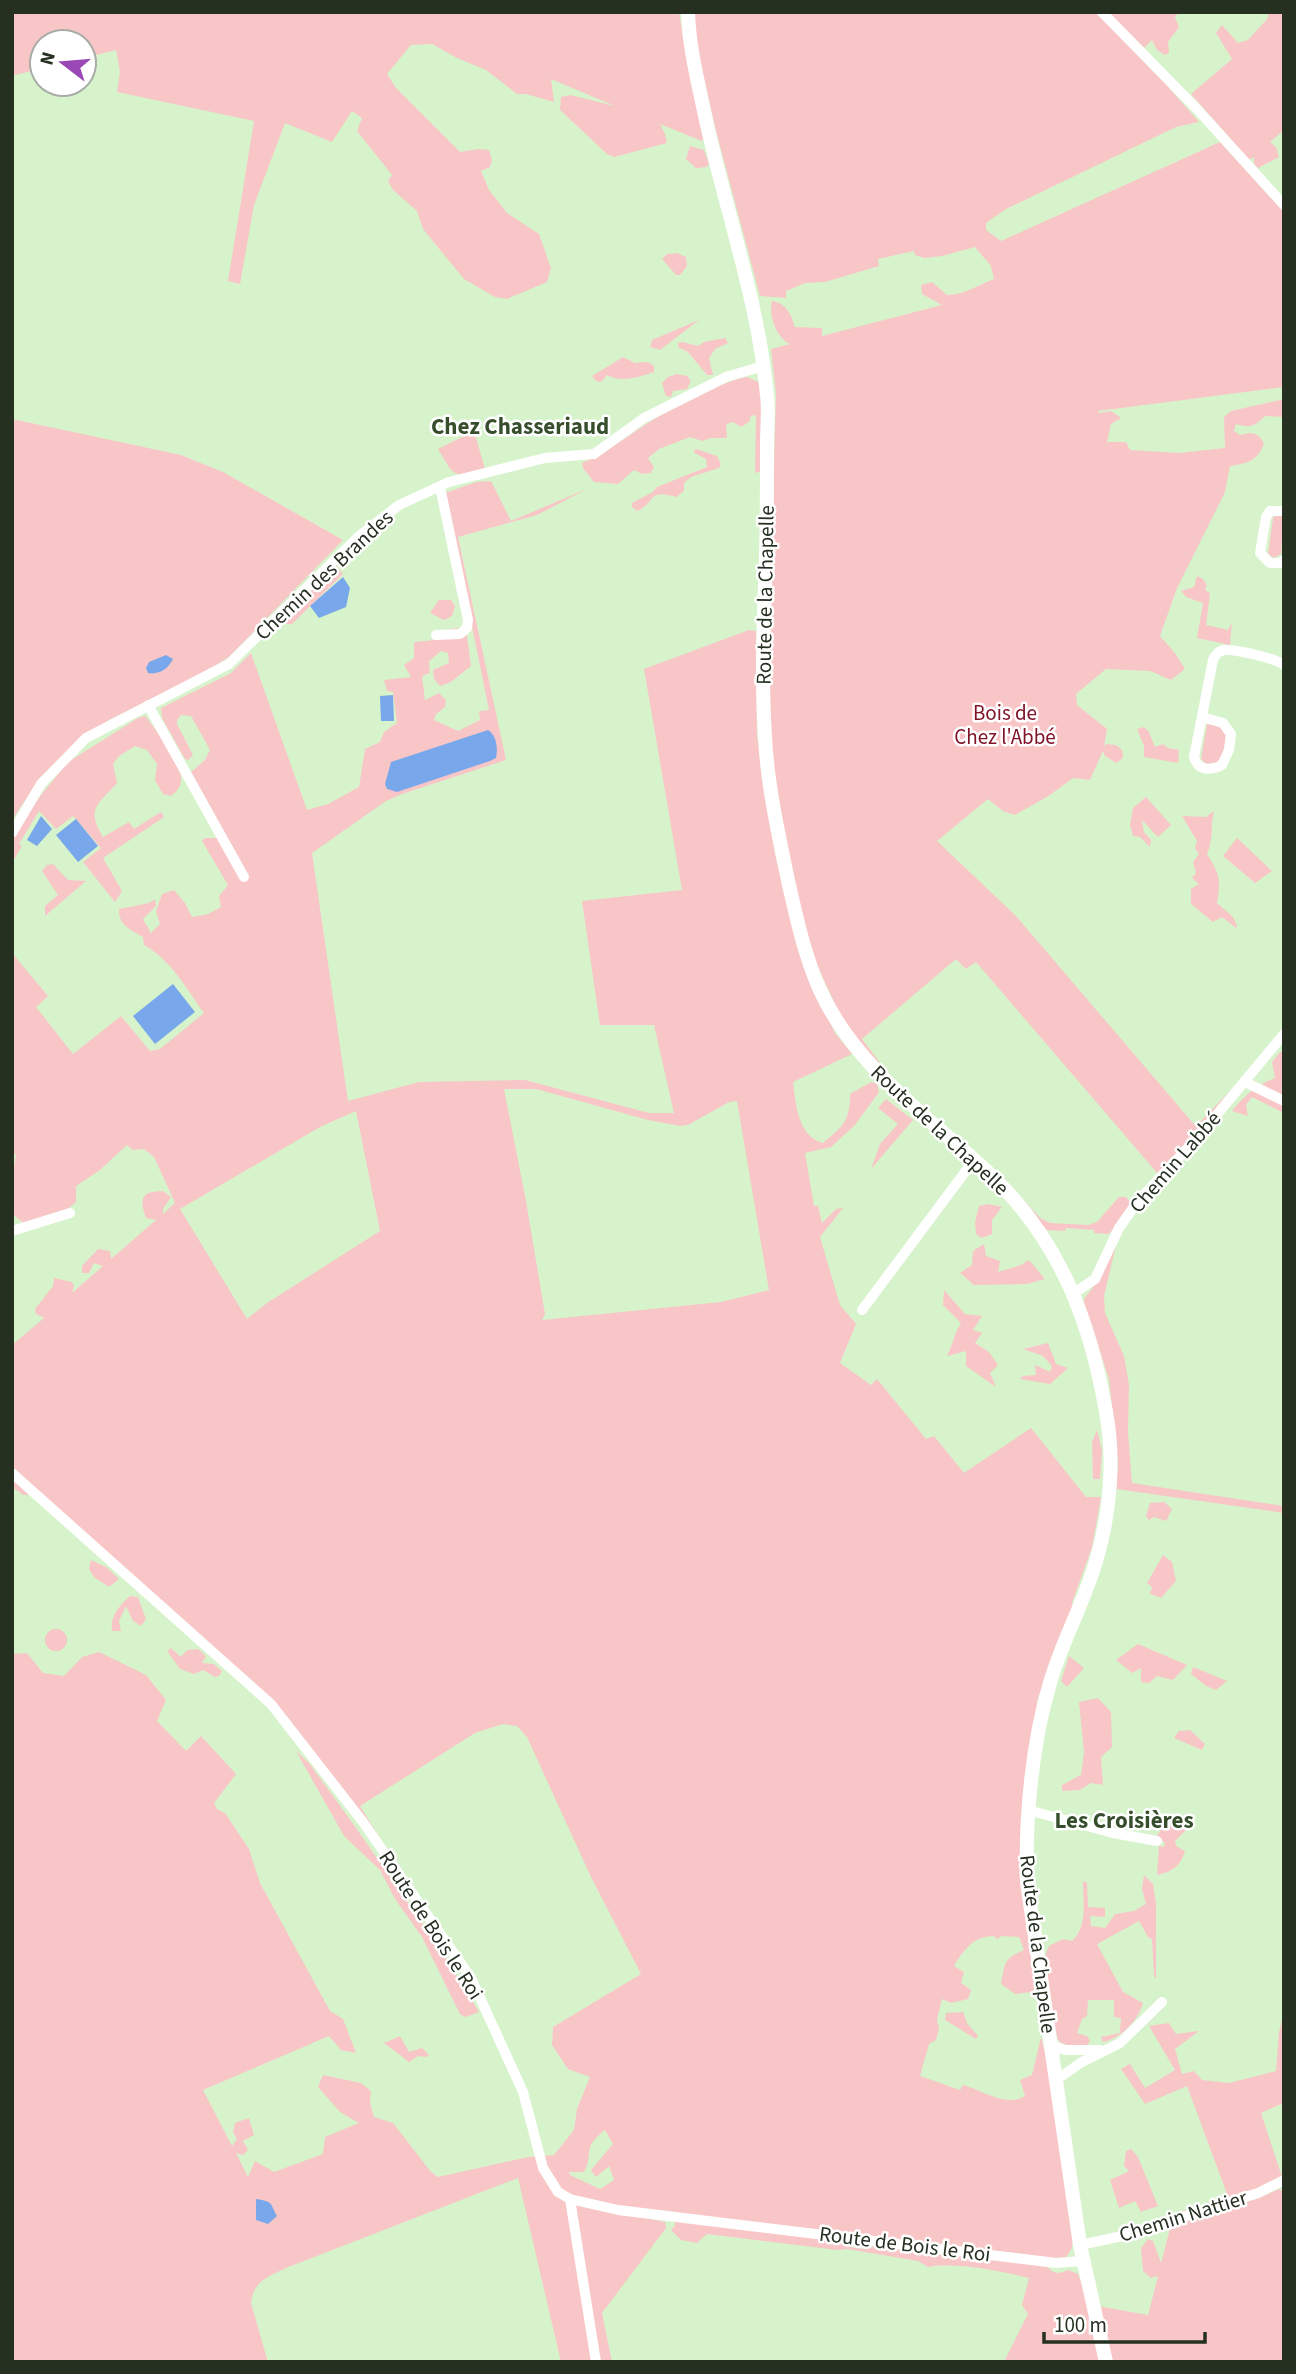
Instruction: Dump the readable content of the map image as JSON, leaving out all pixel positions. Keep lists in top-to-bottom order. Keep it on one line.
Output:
{"streets":{"main road":["Route de la Chapelle"],"street":["Chemin des Brandes","Chemin Labbé","Route de Bois le Roi","Chemin Nattier"]},"crossings":[["Chemin des Brandes","Route de la Chapelle"],["Route de la Chapelle","Chemin Labbé"],["Route de la Chapelle","Route de Bois le Roi"],["Route de la Chapelle","Chemin Nattier"]],"districts":["Chez Chasseriaud","Les Croisières"],"parks":["Bois de Chez l'Abbé"],"scale_bar":"100 m","north":"left"}
